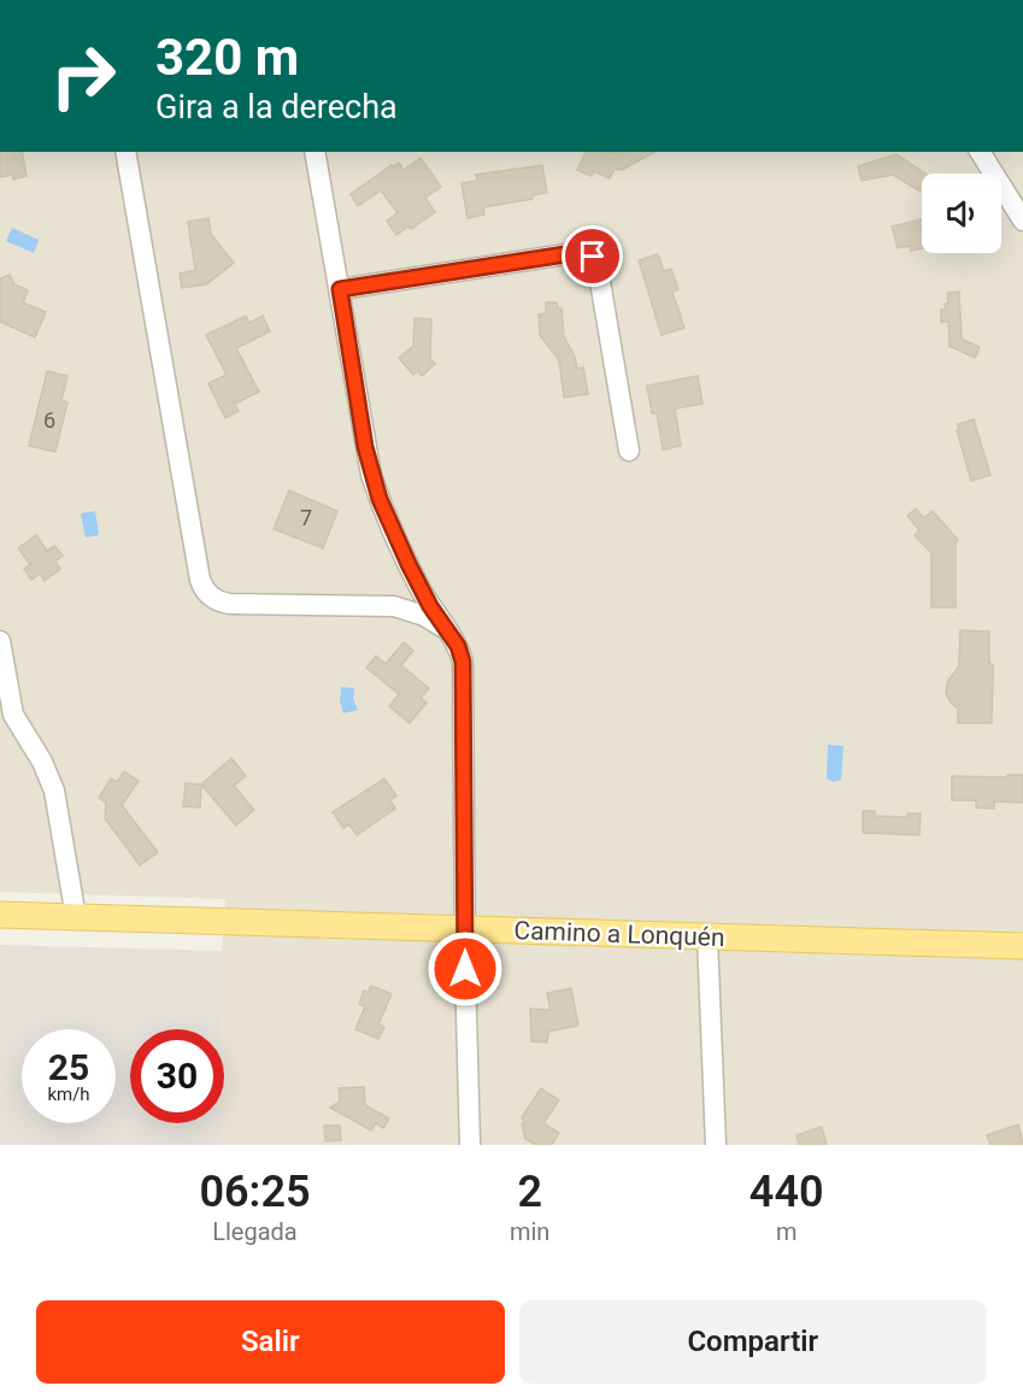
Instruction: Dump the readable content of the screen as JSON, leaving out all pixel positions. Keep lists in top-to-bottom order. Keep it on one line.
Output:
{"streets":{"main road":["Camino a Lonquén"]},"house_numbers":["6","7"],"page":{"turn":["320 m","Gira a la derecha"],"speed":"25 km/h","limit":"30","eta":["06:25","Llegada","2","min","440","m"],"buttons":["Salir","Compartir"]}}
